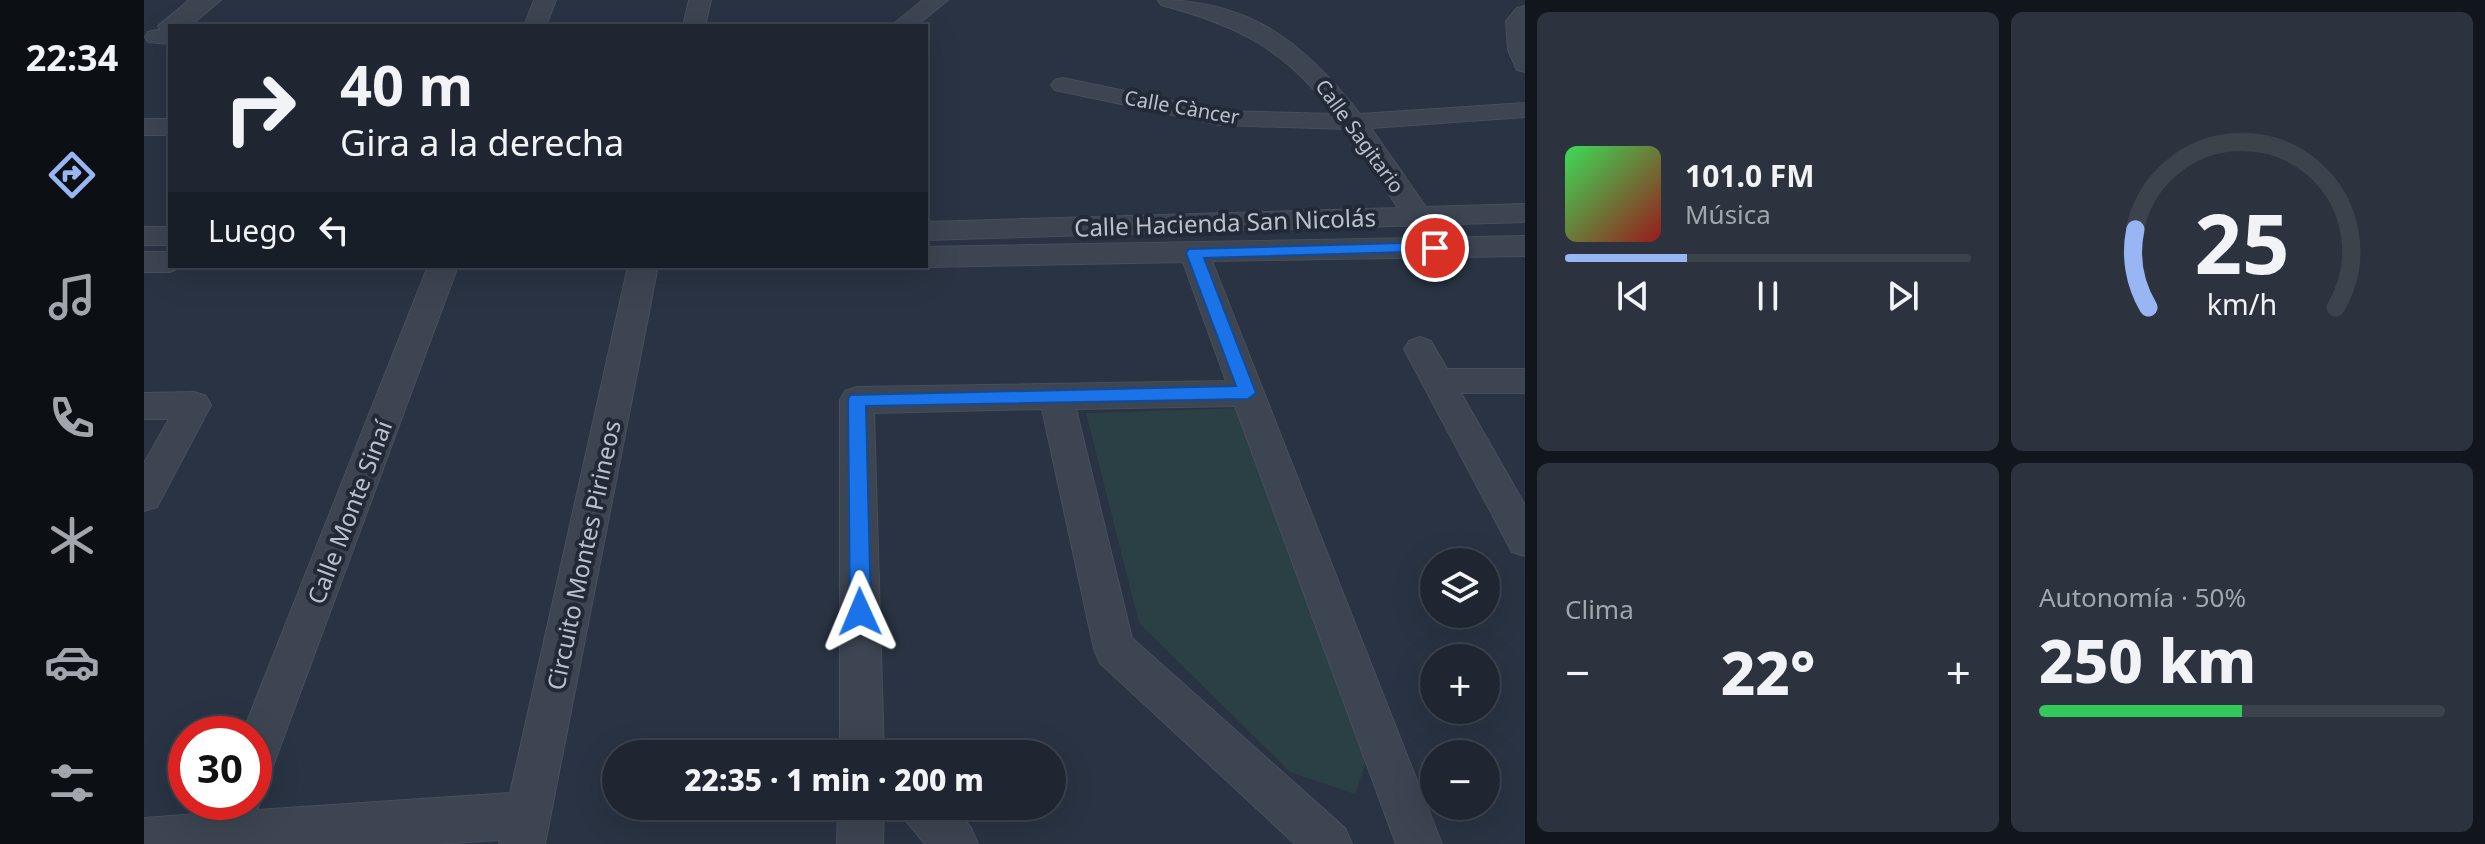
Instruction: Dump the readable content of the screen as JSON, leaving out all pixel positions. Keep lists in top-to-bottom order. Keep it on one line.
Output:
{"streets":{"street":["Calle Càncer","Calle Sagitario","Calle Hacienda San Nicolás","Calle Monte Sinaí","Circuito Montes Pirineos"]},"crossings":[["Calle Càncer","Calle Sagitario"],["Calle Sagitario","Calle Hacienda San Nicolás"]],"page":{"tabs":"22:34","turn":["40 m","Gira a la derecha"],"song":["101.0 FM","Música"],"then":"Luego","tile":["Clima",["Autonomía · 50%","250 km"]],"map_buttons":["+","−"],"heat":["−","22°","+"],"limit":"30","trip":"22:35 · 1 min · 200 m","gauge":["25","km/h"]}}
